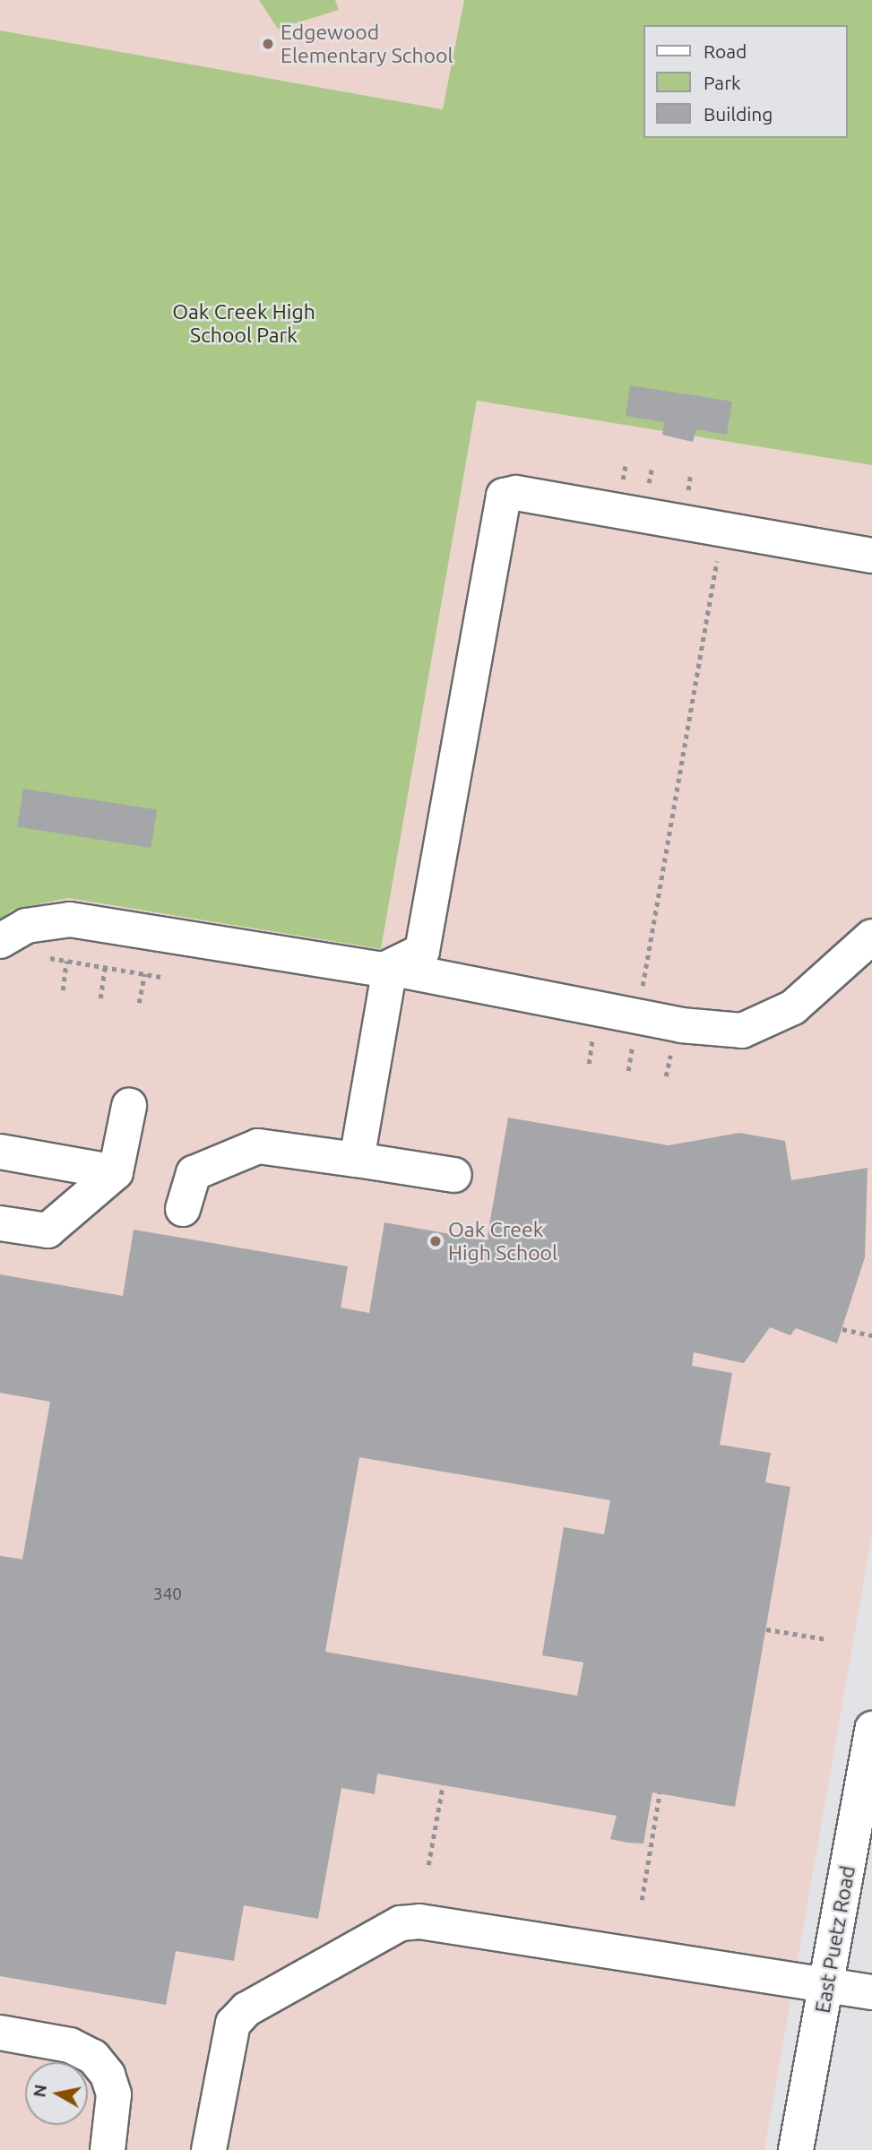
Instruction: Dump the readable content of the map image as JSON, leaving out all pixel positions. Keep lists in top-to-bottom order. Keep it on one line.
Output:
{"streets":{"street":["East Puetz Road"]},"parks":["Oak Creek High School Park"],"places":["Edgewood Elementary School","Oak Creek High School"],"house_numbers":["340"],"legend":["Road","Park","Building"],"north":"left"}
